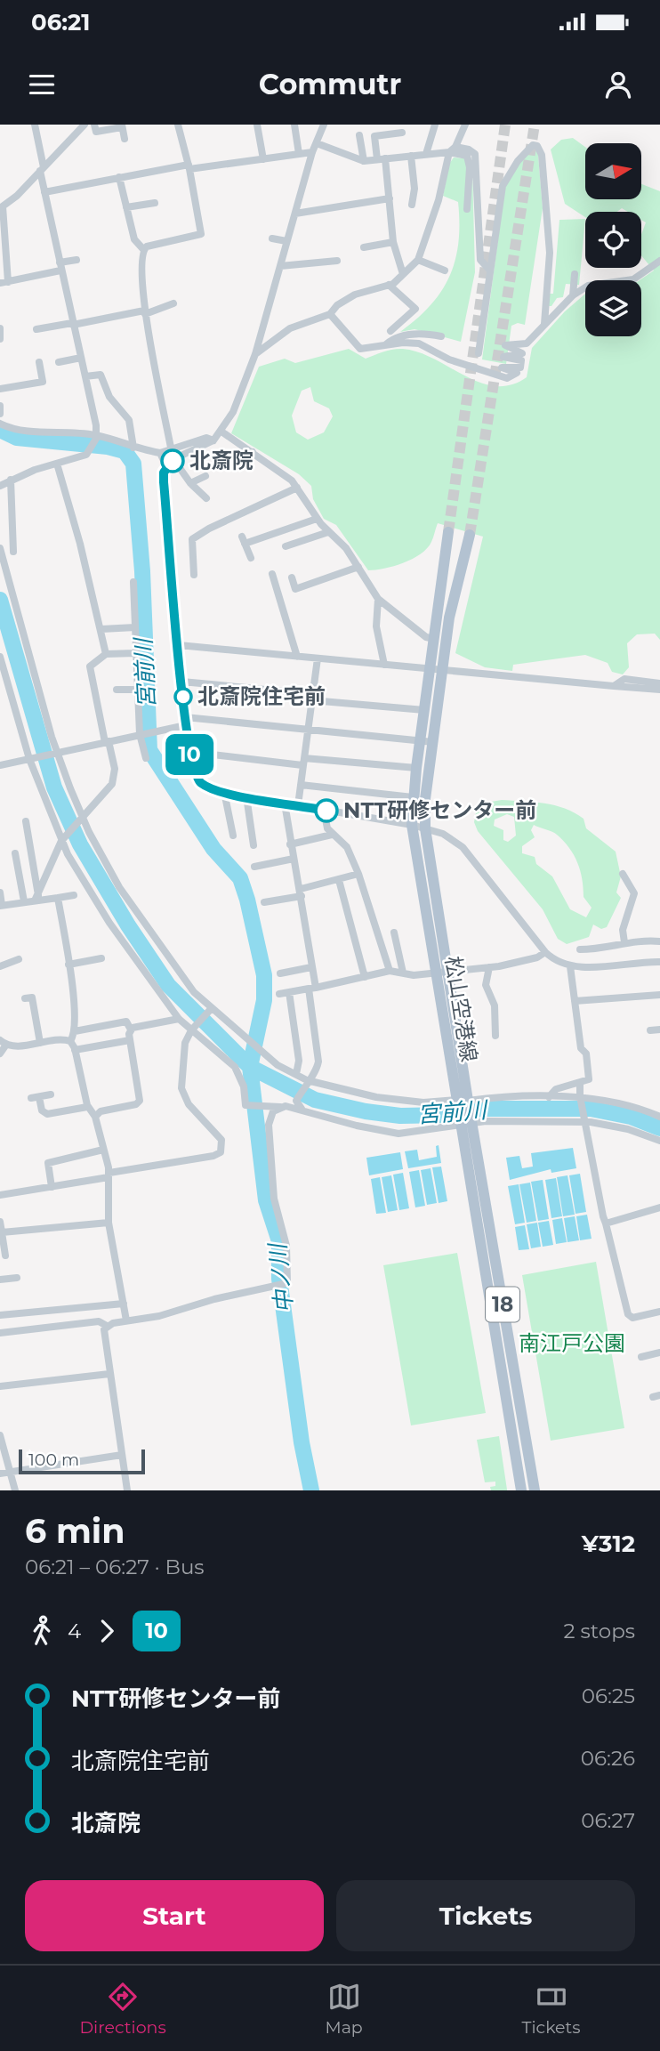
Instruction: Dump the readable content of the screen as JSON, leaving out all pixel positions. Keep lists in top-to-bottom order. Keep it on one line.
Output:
{"streets":{"main road":["松山空港線","18"]},"water":["宮前川","中ノ川"],"parks":["南江戸公園"],"places":["北斎院","北斎院住宅前","NTT研修センター前"],"lines":["bus line 10"],"scale_bar":"100 m","north":"right","page":{"status":"06:21","header":"Commutr","on_map":"10","scale":"100 m","heading":["6 min","06:21 – 06:27 · Bus","¥312"],"legs":["4","10","2 stops"],"list":[{"name":"NTT研修センター前","value":"06:25"},{"name":"北斎院住宅前","value":"06:26"},{"name":"北斎院","value":"06:27"}],"buttons":["Start","Tickets"],"tabs":["Directions","Map","Tickets"]}}
